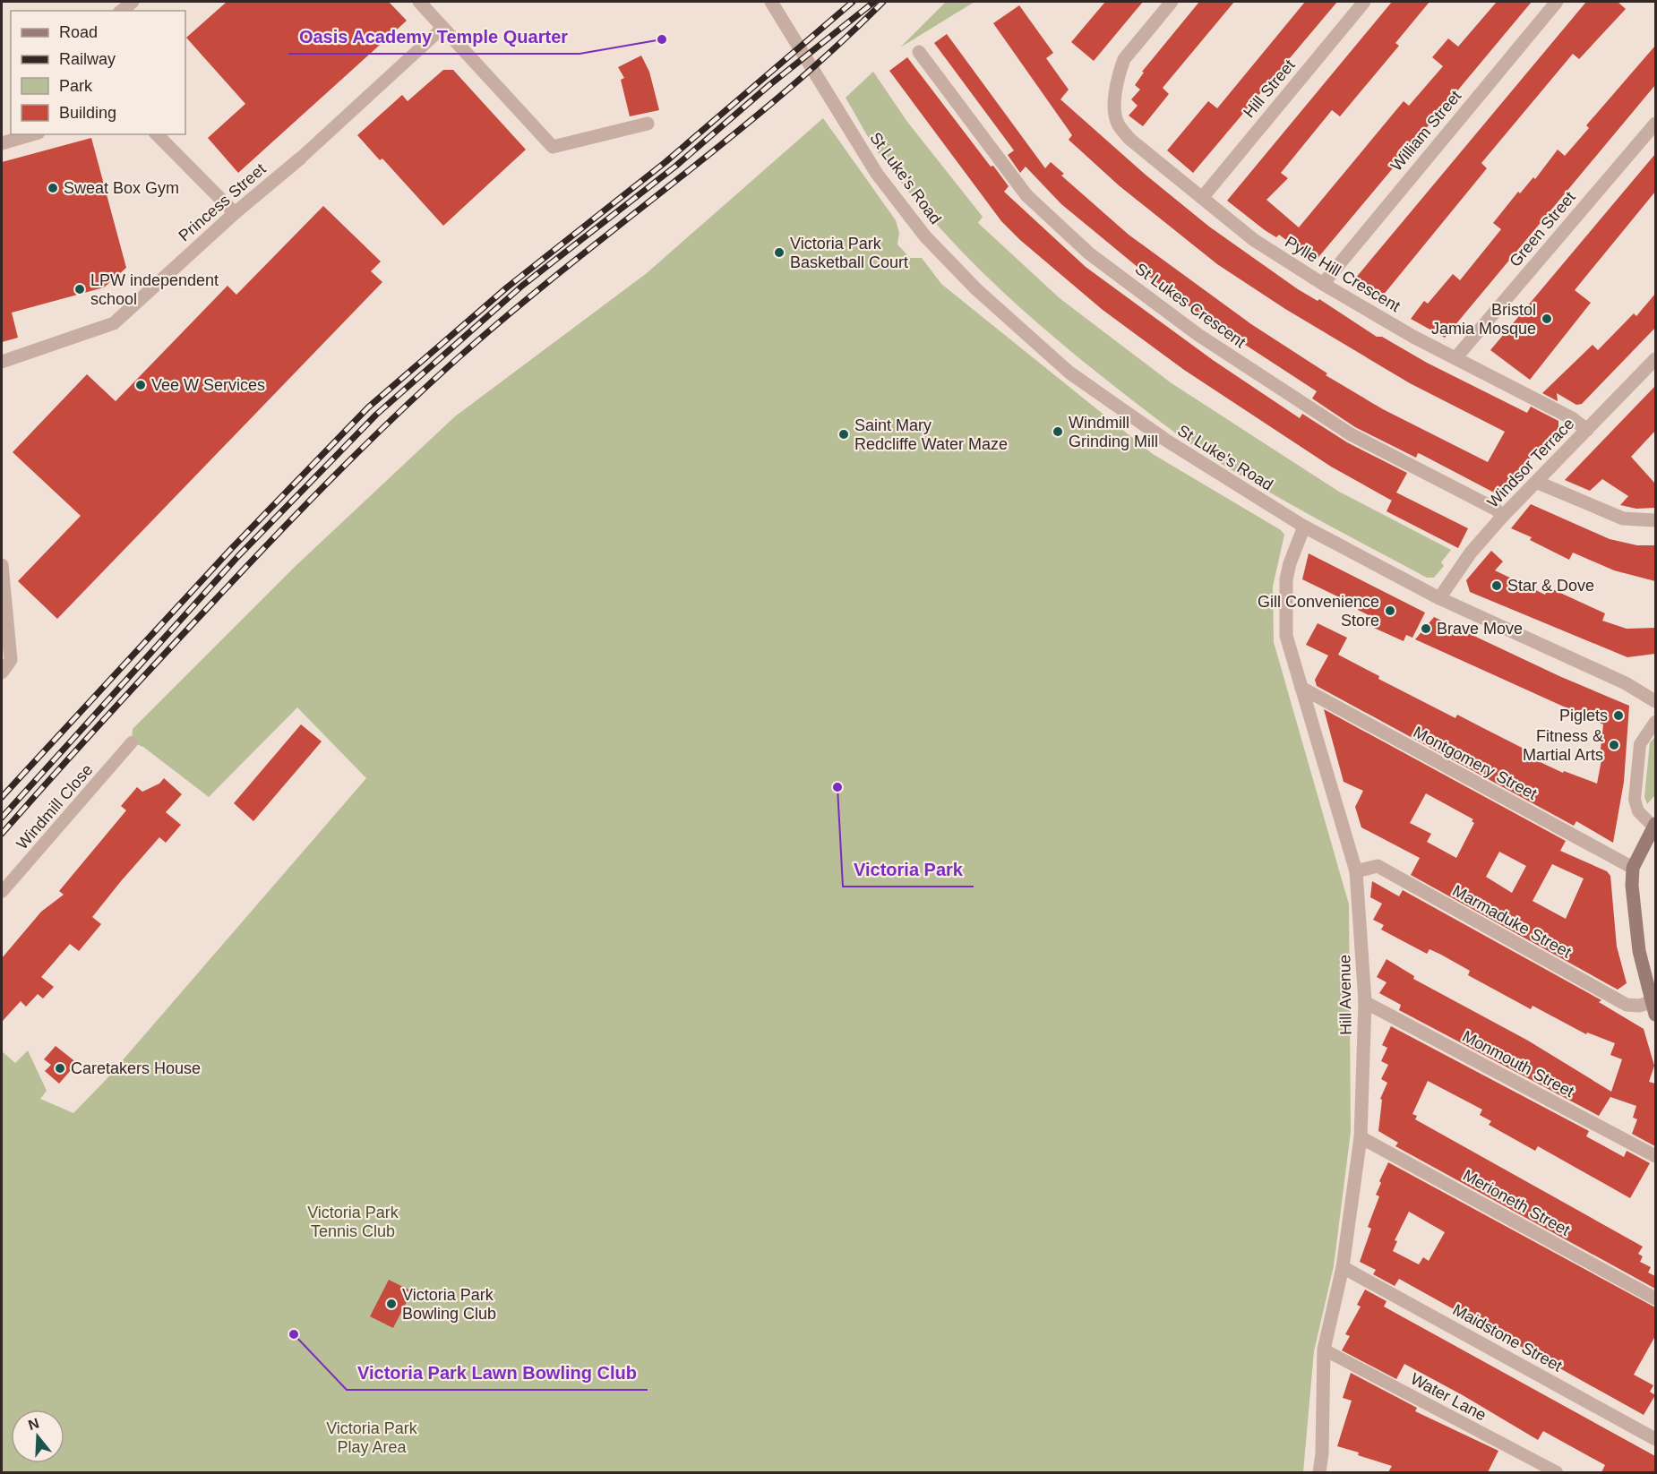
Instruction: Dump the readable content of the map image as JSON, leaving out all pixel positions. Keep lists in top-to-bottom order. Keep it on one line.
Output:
{"streets":{"street":["Hill Street","William Street","St Luke's Road","Princess Street","Green Street","Pylle Hill Crescent","St Lukes Crescent","Windsor Terrace","Montgomery Street","Marmaduke Street","Hill Avenue","Monmouth Street","Merioneth Street","Maidstone Street"],"lane":["Windmill Close","Water Lane"]},"crossings":[["Hill Street","Pylle Hill Crescent"],["William Street","Pylle Hill Crescent"],["St Luke's Road","Windsor Terrace"],["St Luke's Road","Hill Avenue"],["Green Street","Pylle Hill Crescent"],["Pylle Hill Crescent","Windsor Terrace"],["St Lukes Crescent","Windsor Terrace"],["Montgomery Street","Hill Avenue"],["Marmaduke Street","Hill Avenue"],["Hill Avenue","Monmouth Street"],["Hill Avenue","Merioneth Street"],["Hill Avenue","Maidstone Street"],["Hill Avenue","Water Lane"]],"parks":["Victoria Park Tennis Club","Victoria Park Play Area"],"places":["Oasis Academy Temple Quarter","Sweat Box Gym","Victoria Park Basketball Court","LPW independent school","Bristol Jamia Mosque","Vee W Services","Windmill Grinding Mill","Saint Mary Redcliffe Water Maze","Star & Dove","Gill Convenience Store","Brave Move","Piglets","Fitness & Martial Arts","Victoria Park","Caretakers House","Victoria Park Bowling Club","Victoria Park Lawn Bowling Club"],"legend":["Road","Railway","Park","Building"],"north":"top"}
